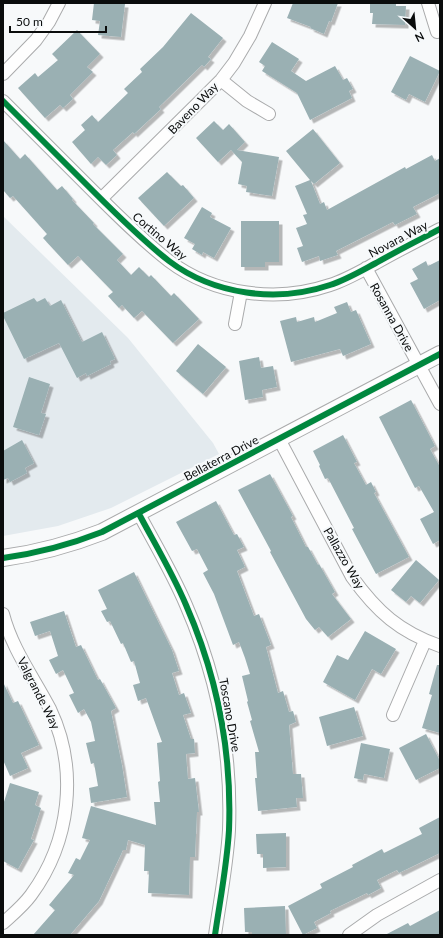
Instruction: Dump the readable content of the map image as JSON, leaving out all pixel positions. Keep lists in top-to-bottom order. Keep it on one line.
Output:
{"streets":{"street":["Baveno Way","Cortino Way","Novara Way","Rosanna Drive","Bellaterra Drive","Pallazzo Way","Valgrande Way","Toscano Drive"]},"crossings":[["Baveno Way","Cortino Way"],["Cortino Way","Novara Way"],["Cortino Way","Rosanna Drive"],["Novara Way","Rosanna Drive"],["Rosanna Drive","Bellaterra Drive"],["Bellaterra Drive","Pallazzo Way"],["Bellaterra Drive","Toscano Drive"]],"scale_bar":"50 m","north":"bottom right"}
